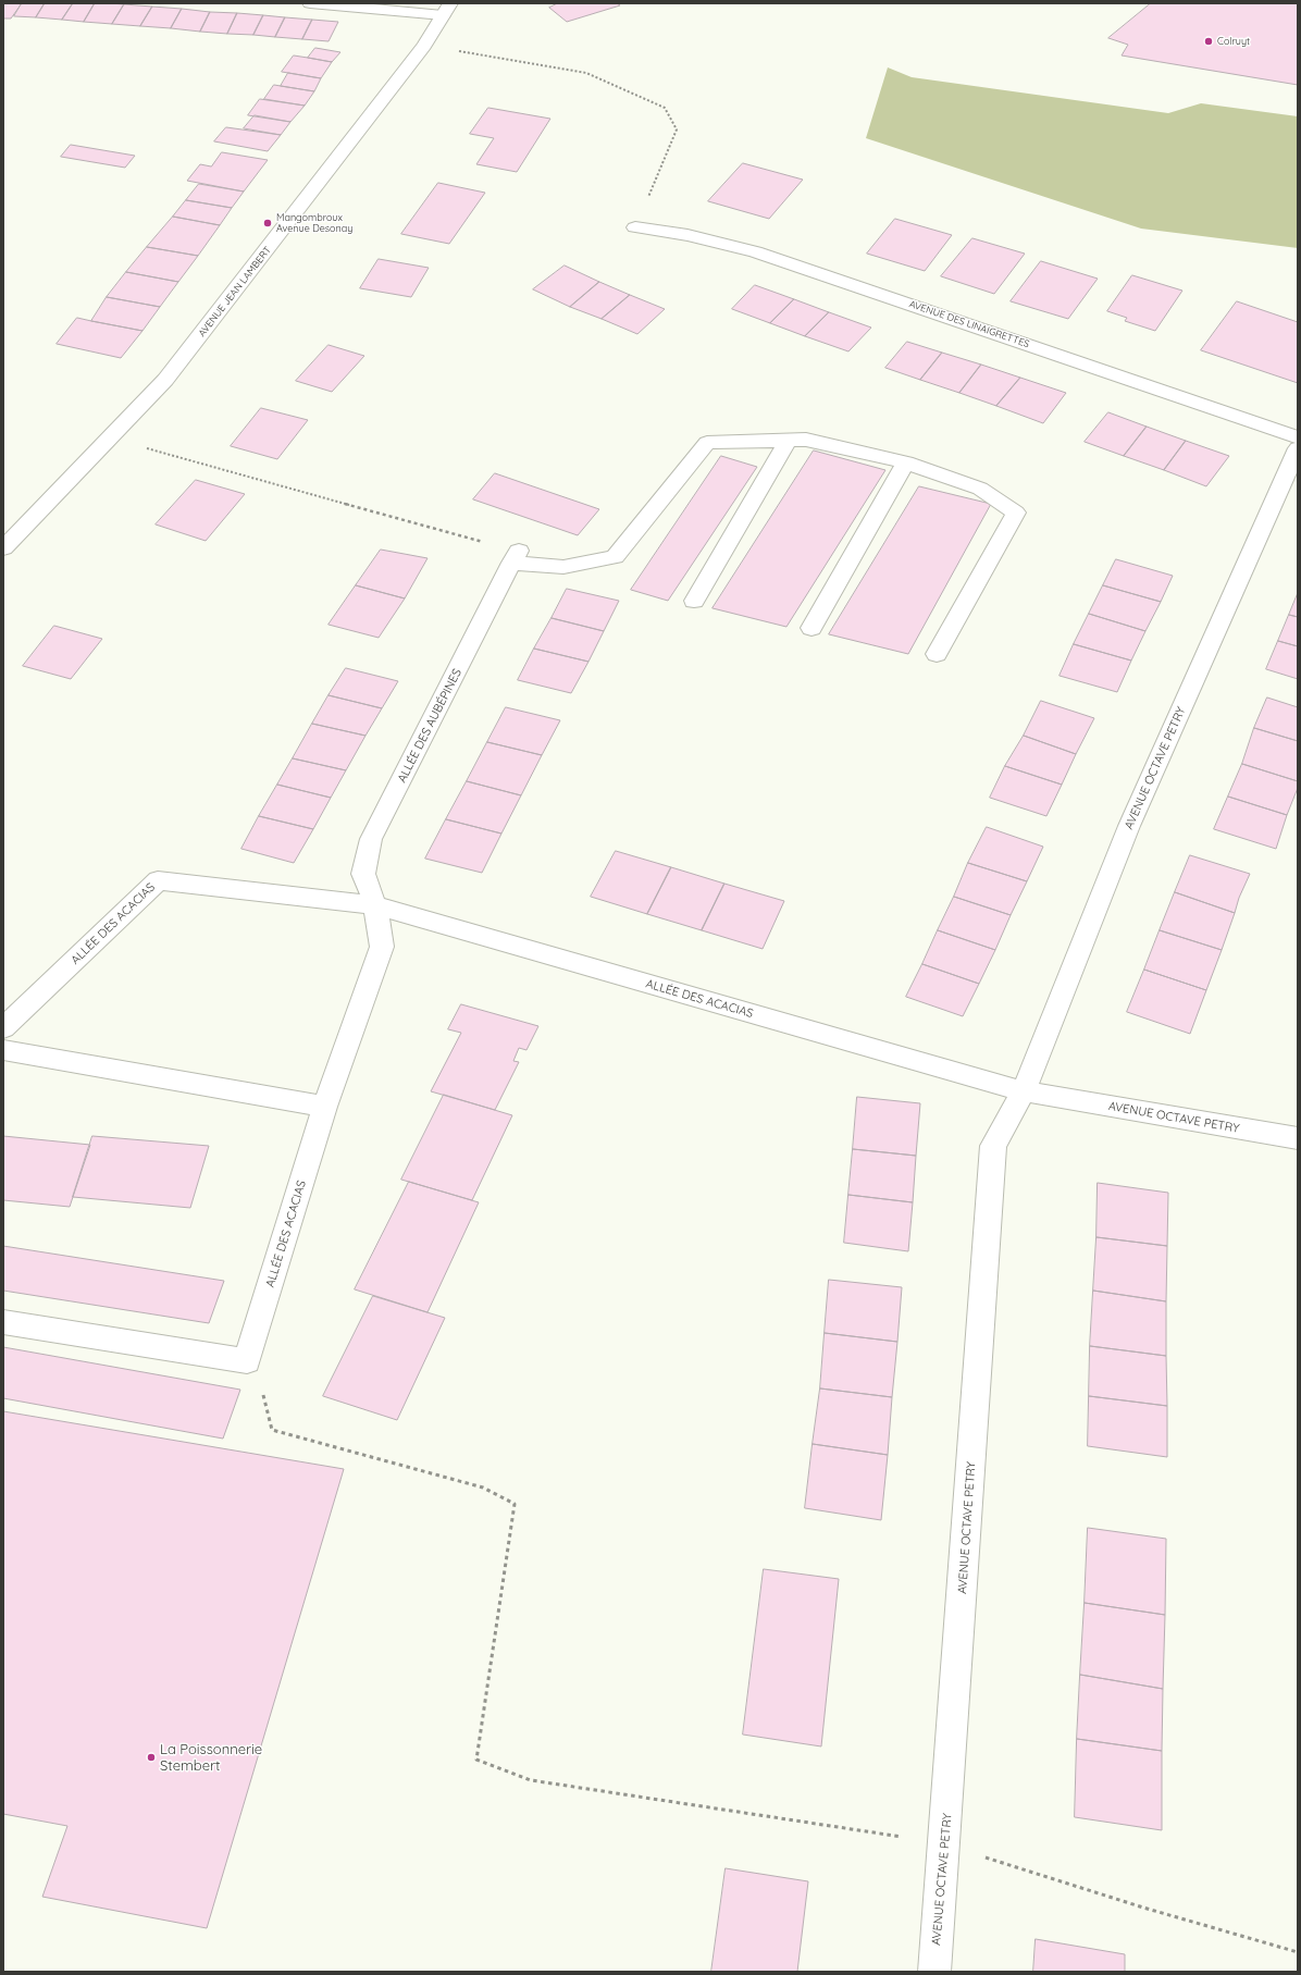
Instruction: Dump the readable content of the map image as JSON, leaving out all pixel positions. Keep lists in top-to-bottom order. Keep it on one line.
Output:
{"streets":{"street":["AVENUE JEAN LAMBERT","AVENUE DES LINAIGRETTES","ALLÉE DES AUBÉPINES","AVENUE OCTAVE PETRY","ALLÉE DES ACACIAS"]},"crossings":[["ALLÉE DES AUBÉPINES","ALLÉE DES ACACIAS"],["AVENUE OCTAVE PETRY","ALLÉE DES ACACIAS"]],"places":["Colruyt","Mangombroux Avenue Desonay","La Poissonnerie Stembert"]}
